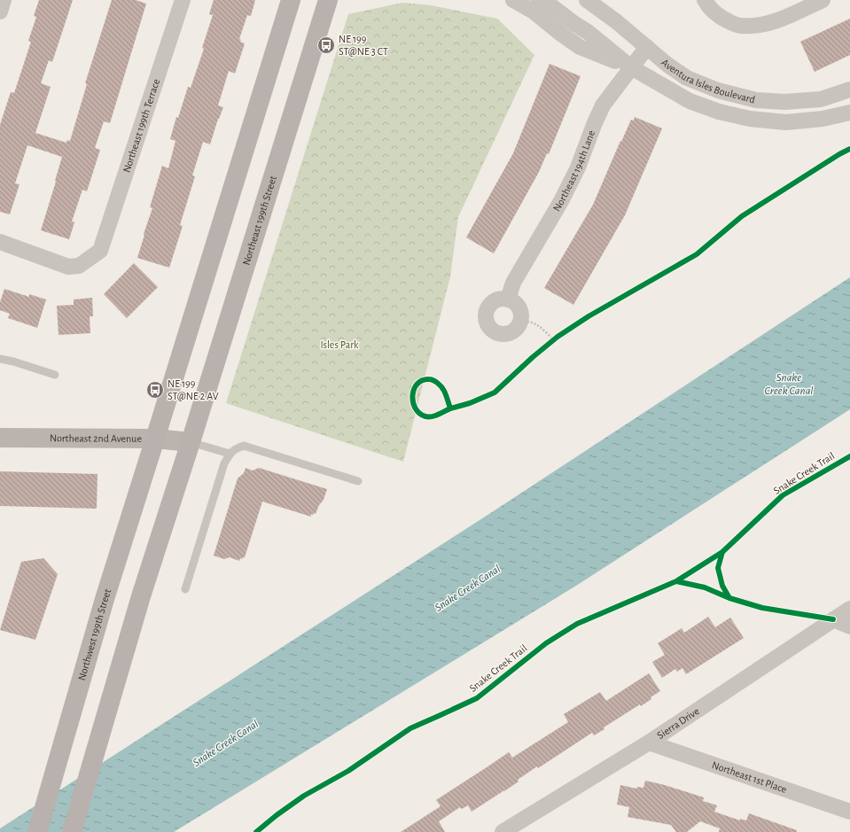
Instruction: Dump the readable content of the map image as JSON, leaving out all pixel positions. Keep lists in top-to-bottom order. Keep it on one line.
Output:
{"streets":{"main road":["Northeast 199th Street","Northwest 199th Street"],"street":["Aventura Isles Boulevard","Northeast 199th Terrace","Northeast 194th Lane","Northeast 2nd Avenue","Sierra Drive","Northeast 1st Place"],"cycle path":["Snake Creek Trail"]},"crossings":[["Aventura Isles Boulevard","Northeast 194th Lane"],["Northeast 199th Street","Northeast 2nd Avenue"],["Northeast 2nd Avenue","Northwest 199th Street"],["Sierra Drive","Northeast 1st Place"]],"water":["Snake Creek Canal"],"parks":["Isles Park"],"places":{"bus stop":["NE 199 ST@NE 3 CT","NE 199 ST@NE 2 AV"]}}
